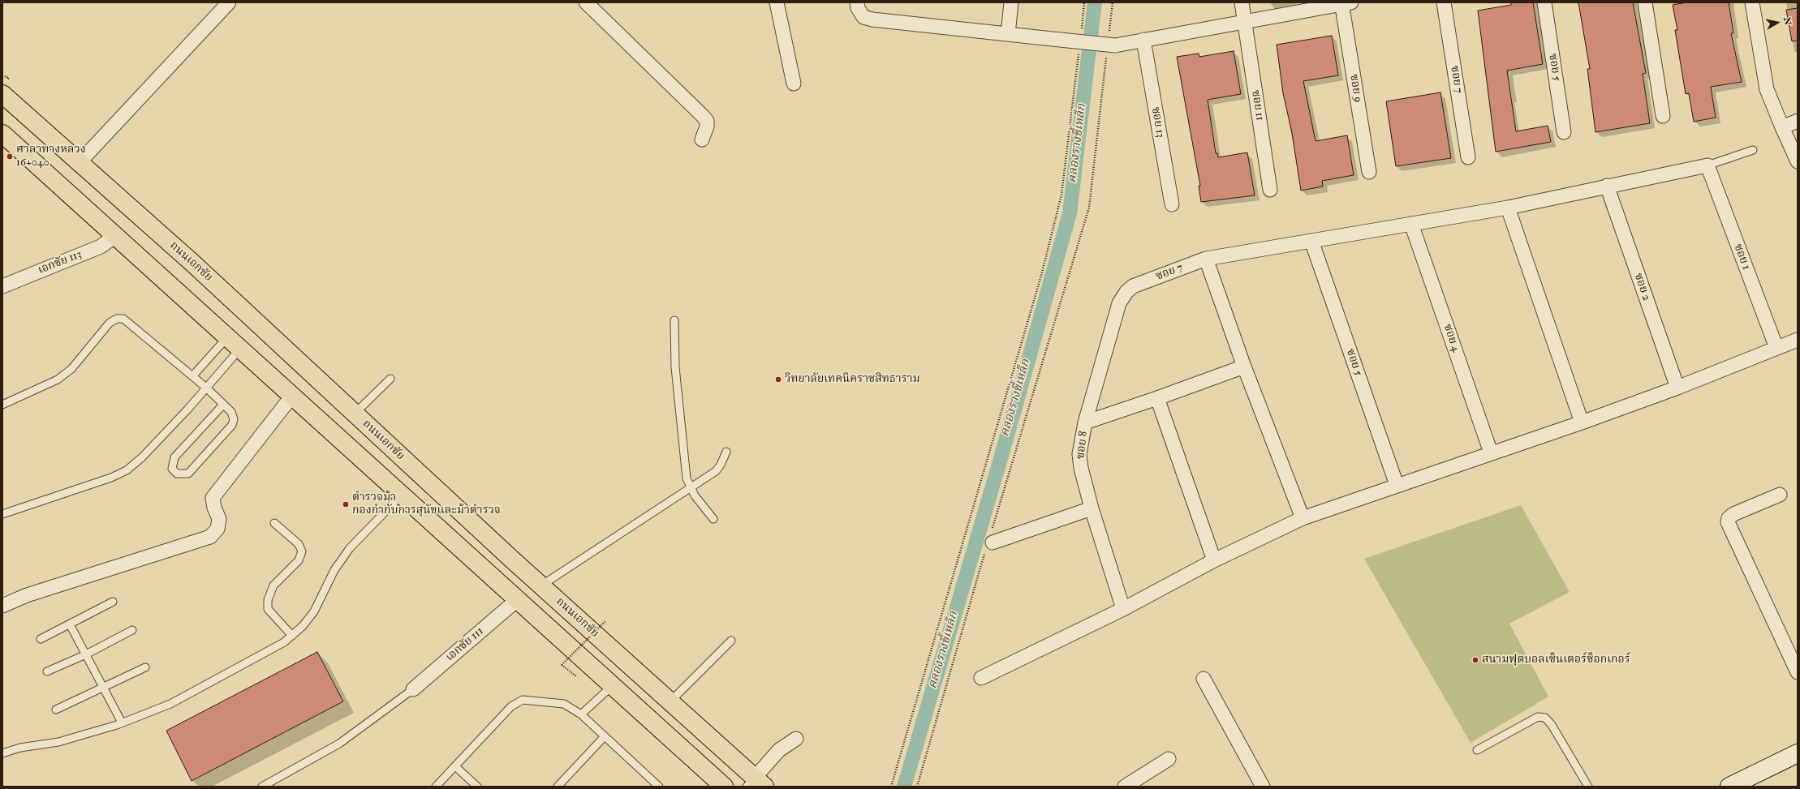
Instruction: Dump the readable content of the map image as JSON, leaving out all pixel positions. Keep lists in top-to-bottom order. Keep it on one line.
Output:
{"streets":{"main road":["ถนนเอกชัย"],"street":["ซอย 5","ซอย 7","ซอย 9","ซอย 11","ซอย 13","ซอย 1","เอกชัย 113","ซอย 2","ซอย 4","ซอย 8","เอกชัย 111"]},"crossings":[["ซอย 5","ซอย 7"],["ซอย 7","ซอย 1"],["ซอย 7","ซอย 2"],["ซอย 7","ซอย 4"],["ซอย 7","ซอย 8"]],"water":["คลองรางขี้เหล็ก"],"places":["ศาลาทางหลวง 16+040","วิทยาลัยเทคนิคราชสิทธาราม","ตำรวจม้า กองกำกับการสุนัขและม้าตำรวจ","สนามฟุตบอลเซ็นเตอร์ซ็อกเกอร์"],"north":"right"}
